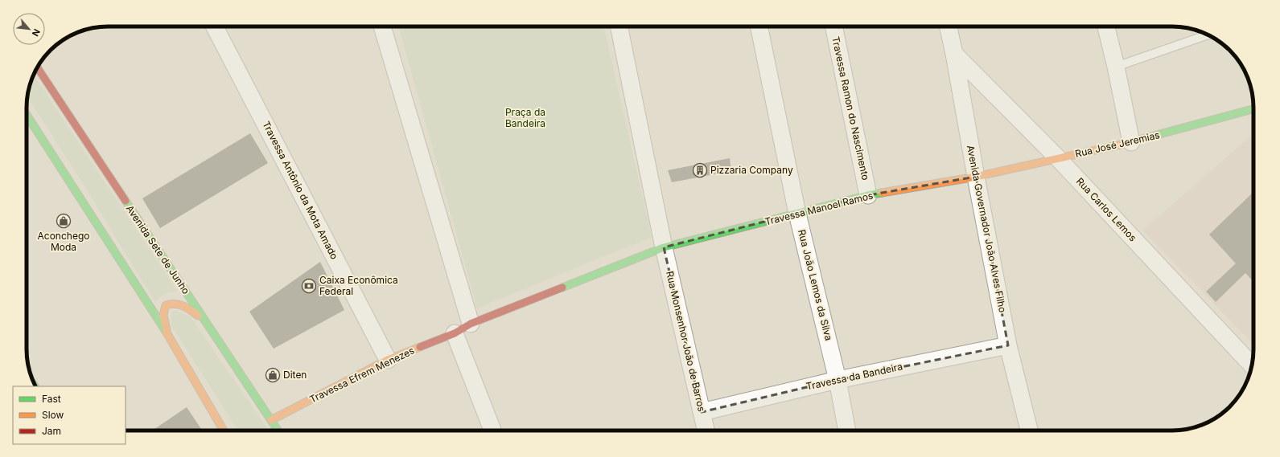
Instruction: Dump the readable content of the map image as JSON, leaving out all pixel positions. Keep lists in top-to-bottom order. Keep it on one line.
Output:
{"streets":{"street":["Travessa Ramon do Nascimento","Rua José Jeremias","Travessa Antônio da Mota Amado","Travessa Manoel Ramos","Rua Carlos Lemos","Avenida Governador João Alves Filho","Avenida Sete de Junho","Rua João Lemos da Silva","Rua Monsenhor João de Barros","Travessa Efrem Menezes","Travessa da Bandeira"]},"crossings":[["Travessa Ramon do Nascimento","Travessa Manoel Ramos"],["Rua José Jeremias","Travessa Manoel Ramos"],["Rua José Jeremias","Rua Carlos Lemos"],["Rua José Jeremias","Avenida Governador João Alves Filho"],["Travessa Antônio da Mota Amado","Travessa Efrem Menezes"],["Travessa Manoel Ramos","Avenida Governador João Alves Filho"],["Travessa Manoel Ramos","Rua João Lemos da Silva"],["Travessa Manoel Ramos","Rua Monsenhor João de Barros"],["Rua Carlos Lemos","Avenida Governador João Alves Filho"],["Avenida Governador João Alves Filho","Travessa da Bandeira"],["Avenida Sete de Junho","Travessa Efrem Menezes"],["Rua João Lemos da Silva","Travessa da Bandeira"],["Rua Monsenhor João de Barros","Travessa da Bandeira"]],"parks":["Praça da Bandeira"],"places":{"building":["Pizzaria Company"],"shop":["Aconchego Moda","Diten"],"bank":["Caixa Econômica Federal"]},"legend":["Fast","Slow","Jam"],"north":"bottom right"}
